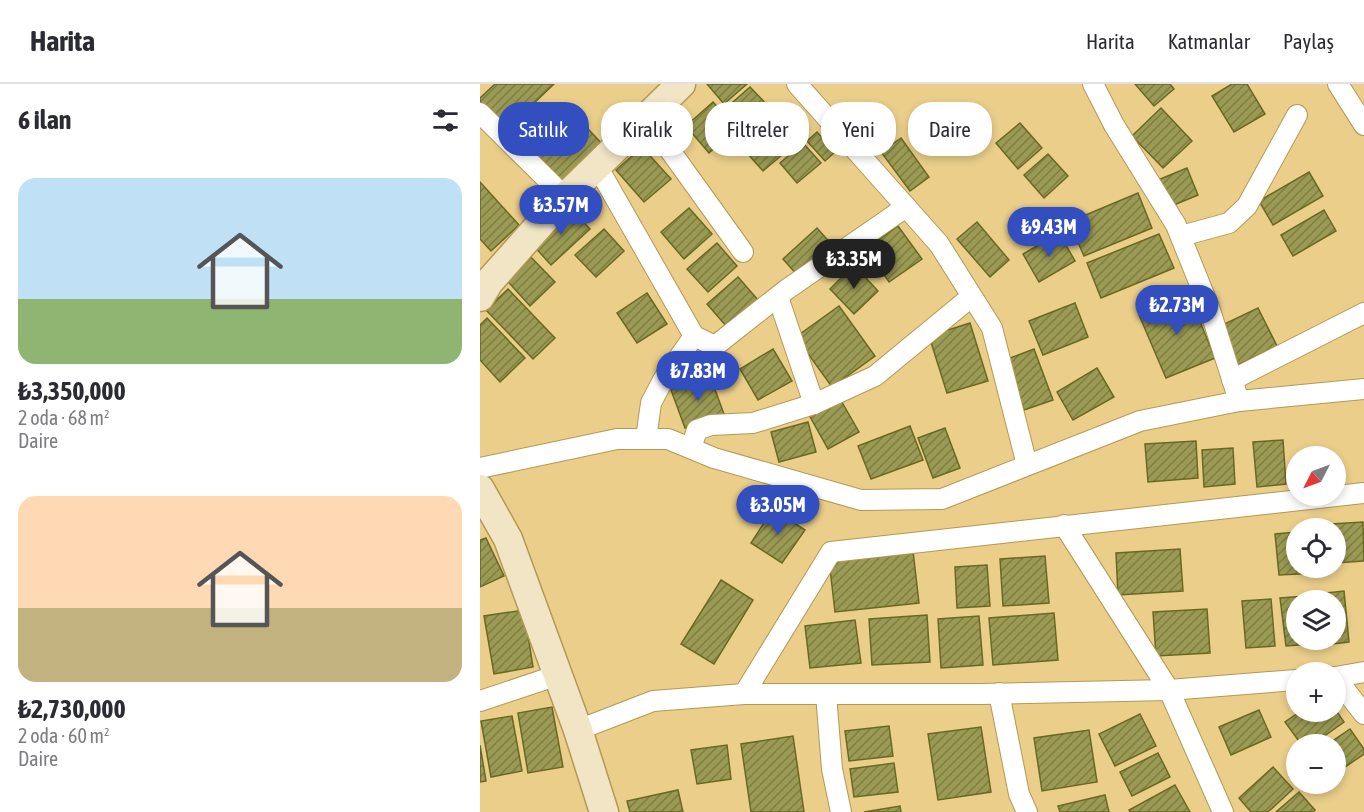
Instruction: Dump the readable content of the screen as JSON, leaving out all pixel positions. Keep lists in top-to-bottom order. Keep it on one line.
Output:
{"north":"bottom left","page":{"header":"Harita","nav":["Harita","Katmanlar","Paylaş"],"heading":"6 ilan","chip":["Satılık","Kiralık","Filtreler","Yeni","Daire"],"list":[{"name":"₺3,350,000","note":"2 oda · 68 m² · Daire"},{"name":"₺2,730,000","note":"2 oda · 60 m² · Daire"}],"price":["₺3.57M","₺9.43M","₺3.35M","₺2.73M","₺7.83M","₺3.05M"],"map_buttons":["+","−"]}}
